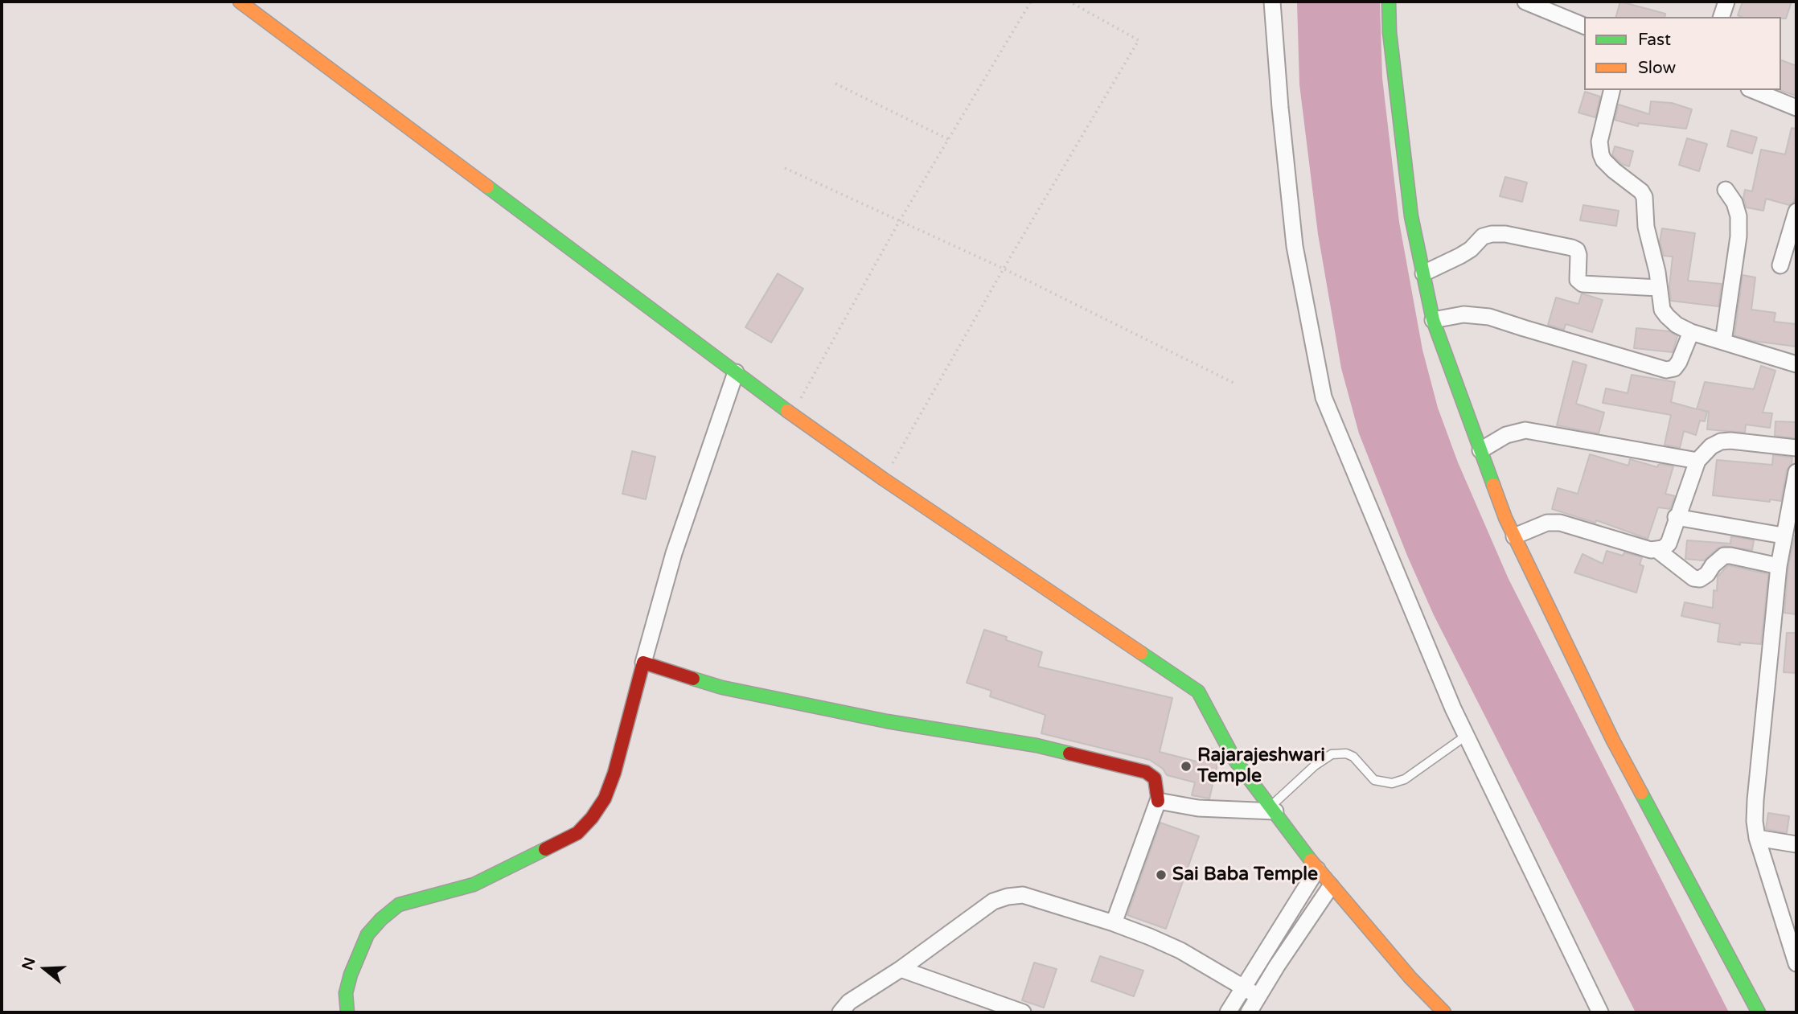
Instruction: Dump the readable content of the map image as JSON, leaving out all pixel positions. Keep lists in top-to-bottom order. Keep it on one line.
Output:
{"places":["Rajarajeshwari Temple","Sai Baba Temple"],"legend":["Fast","Slow"],"north":"left"}
